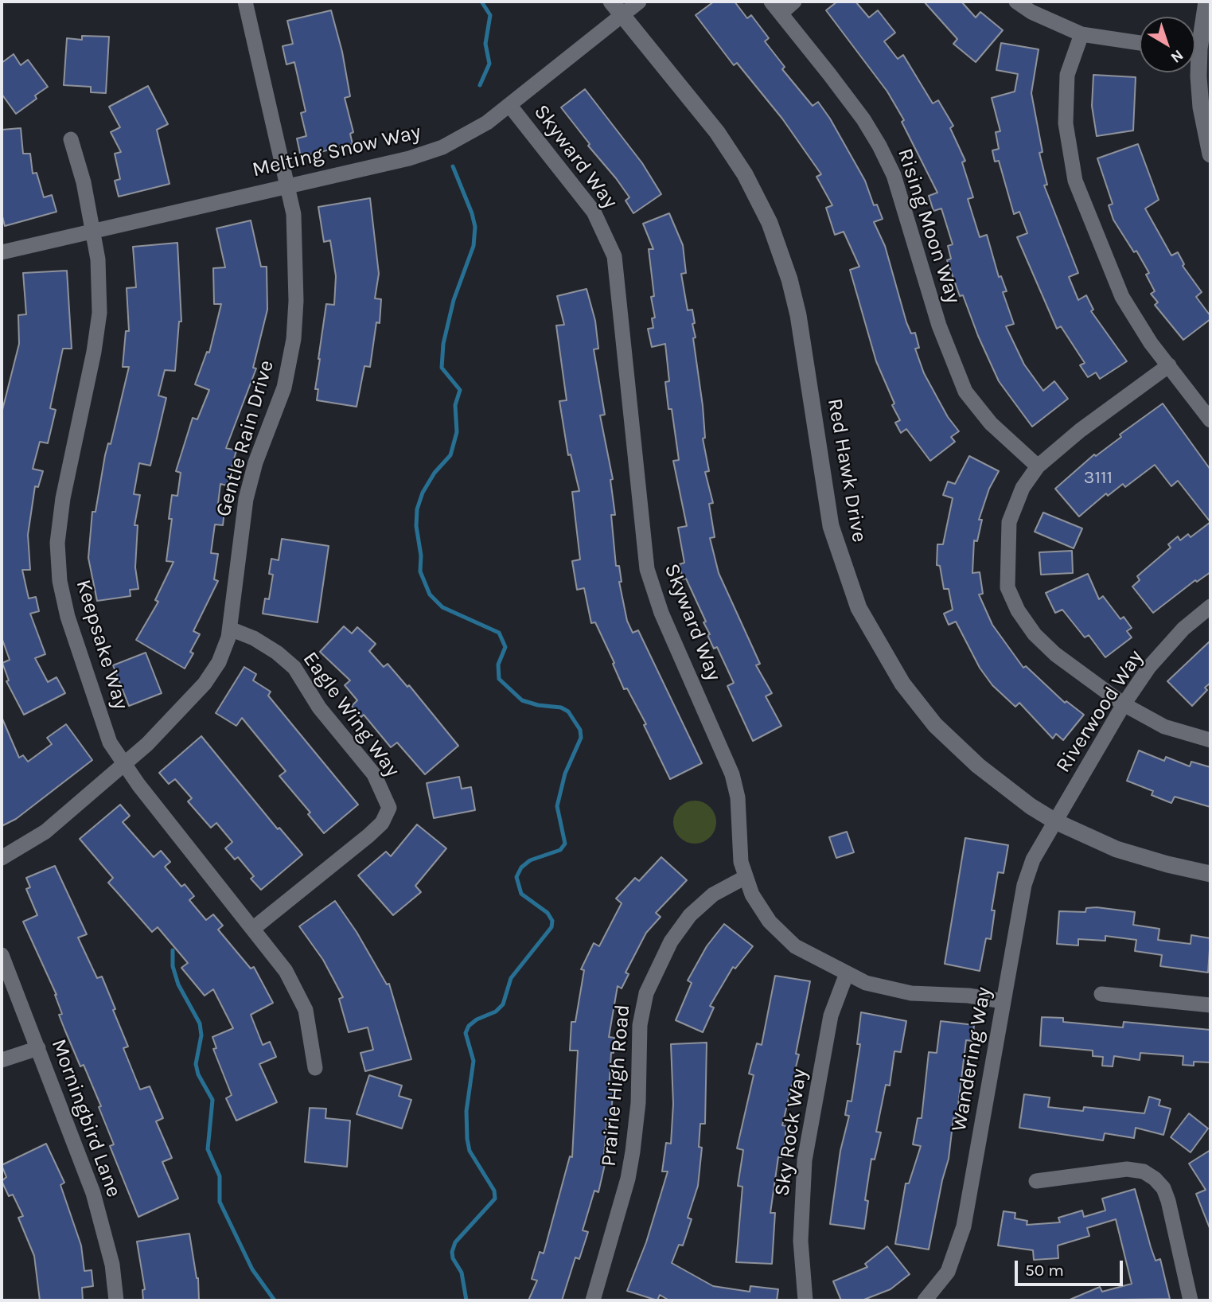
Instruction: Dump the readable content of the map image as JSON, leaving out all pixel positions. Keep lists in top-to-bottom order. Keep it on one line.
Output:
{"streets":{"street":["Melting Snow Way","Skyward Way","Rising Moon Way","Gentle Rain Drive","Red Hawk Drive","Keepsake Way","Riverwood Way","Eagle Wing Way","Wandering Way","Prairie High Road","Morningbird Lane","Sky Rock Way"]},"crossings":[["Melting Snow Way","Skyward Way"],["Melting Snow Way","Gentle Rain Drive"],["Melting Snow Way","Red Hawk Drive"],["Melting Snow Way","Keepsake Way"],["Skyward Way","Wandering Way"],["Skyward Way","Prairie High Road"],["Skyward Way","Sky Rock Way"],["Gentle Rain Drive","Keepsake Way"],["Gentle Rain Drive","Eagle Wing Way"],["Red Hawk Drive","Riverwood Way"],["Red Hawk Drive","Wandering Way"],["Keepsake Way","Eagle Wing Way"],["Riverwood Way","Wandering Way"]],"house_numbers":["3111"],"scale_bar":"50 m","north":"bottom right"}
